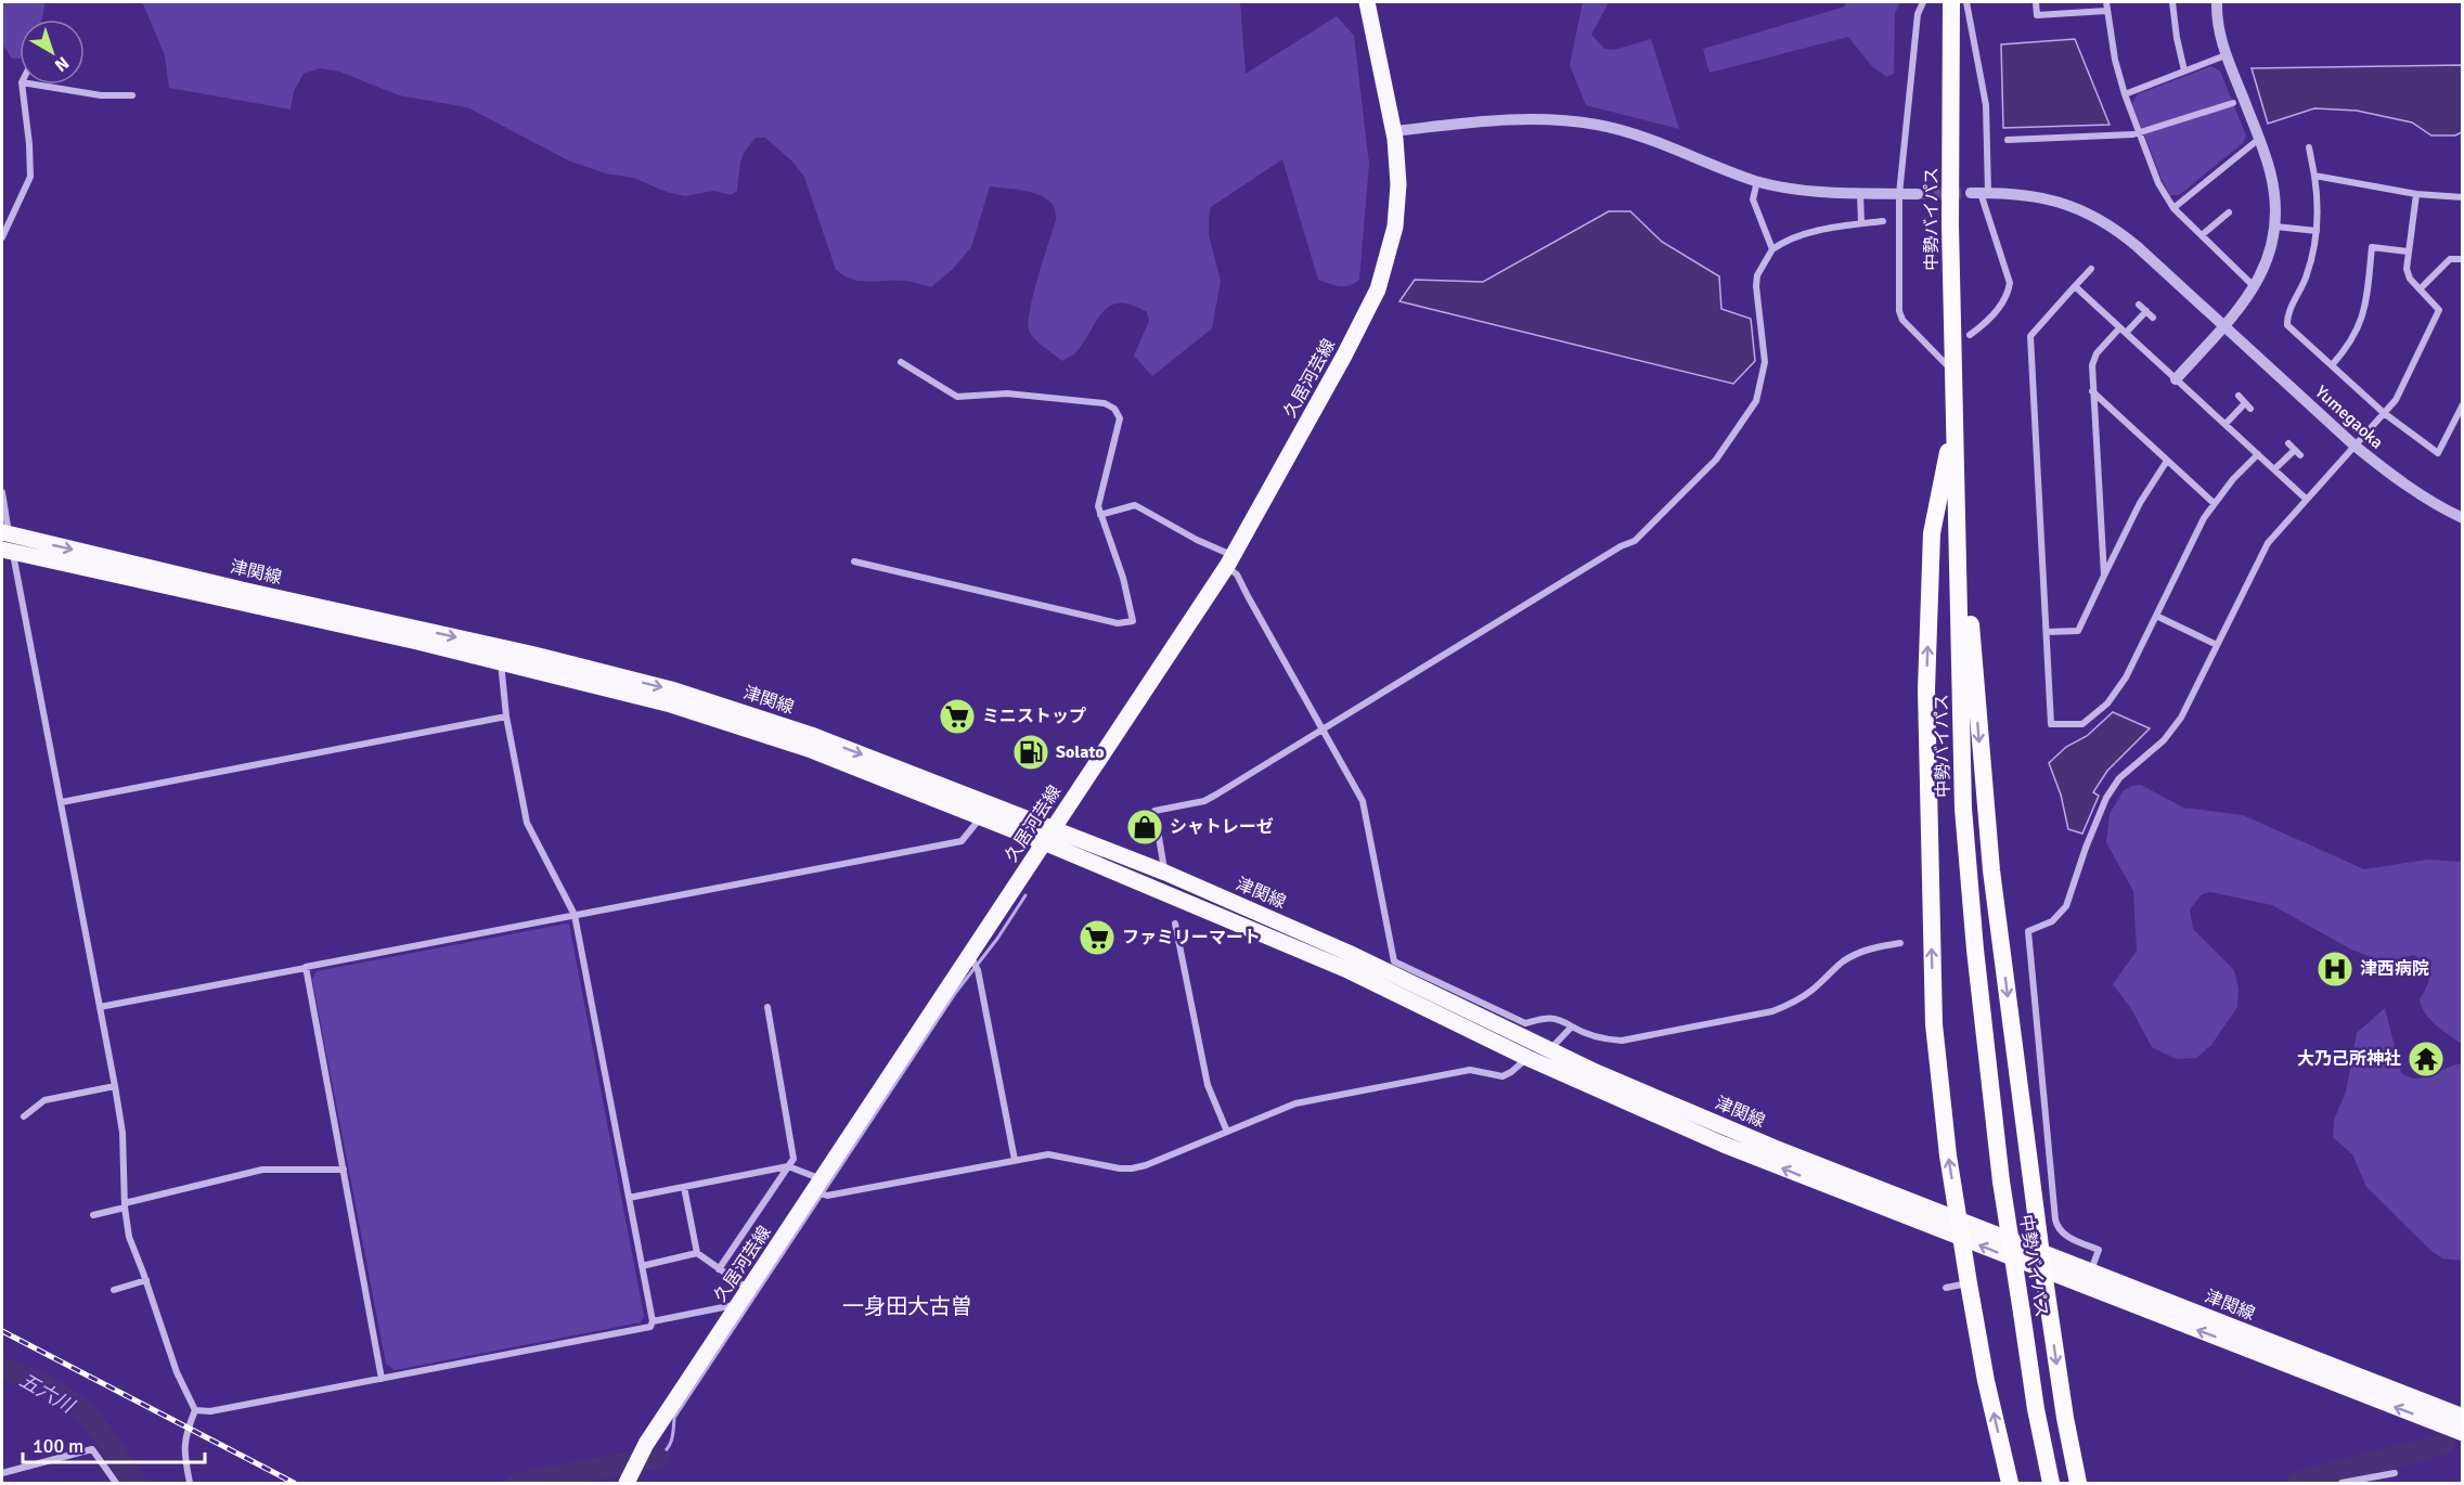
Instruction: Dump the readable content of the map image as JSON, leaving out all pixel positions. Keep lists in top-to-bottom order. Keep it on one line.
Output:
{"streets":{"highway":["中勢バイパス"],"main road":["久居河芸線","津関線"],"street":["Yumegaoka"]},"crossings":[["久居河芸線","津関線"]],"districts":["一身田大古曽"],"water":["五六川"],"places":{"supermarket":["ミニストップ","ファミリーマート"],"fuel station":["Solato"],"shop":["シャトレーゼ"],"hospital":["津西病院"],"temple":["大乃己所神社"]},"scale_bar":"100 m","north":"bottom right"}
